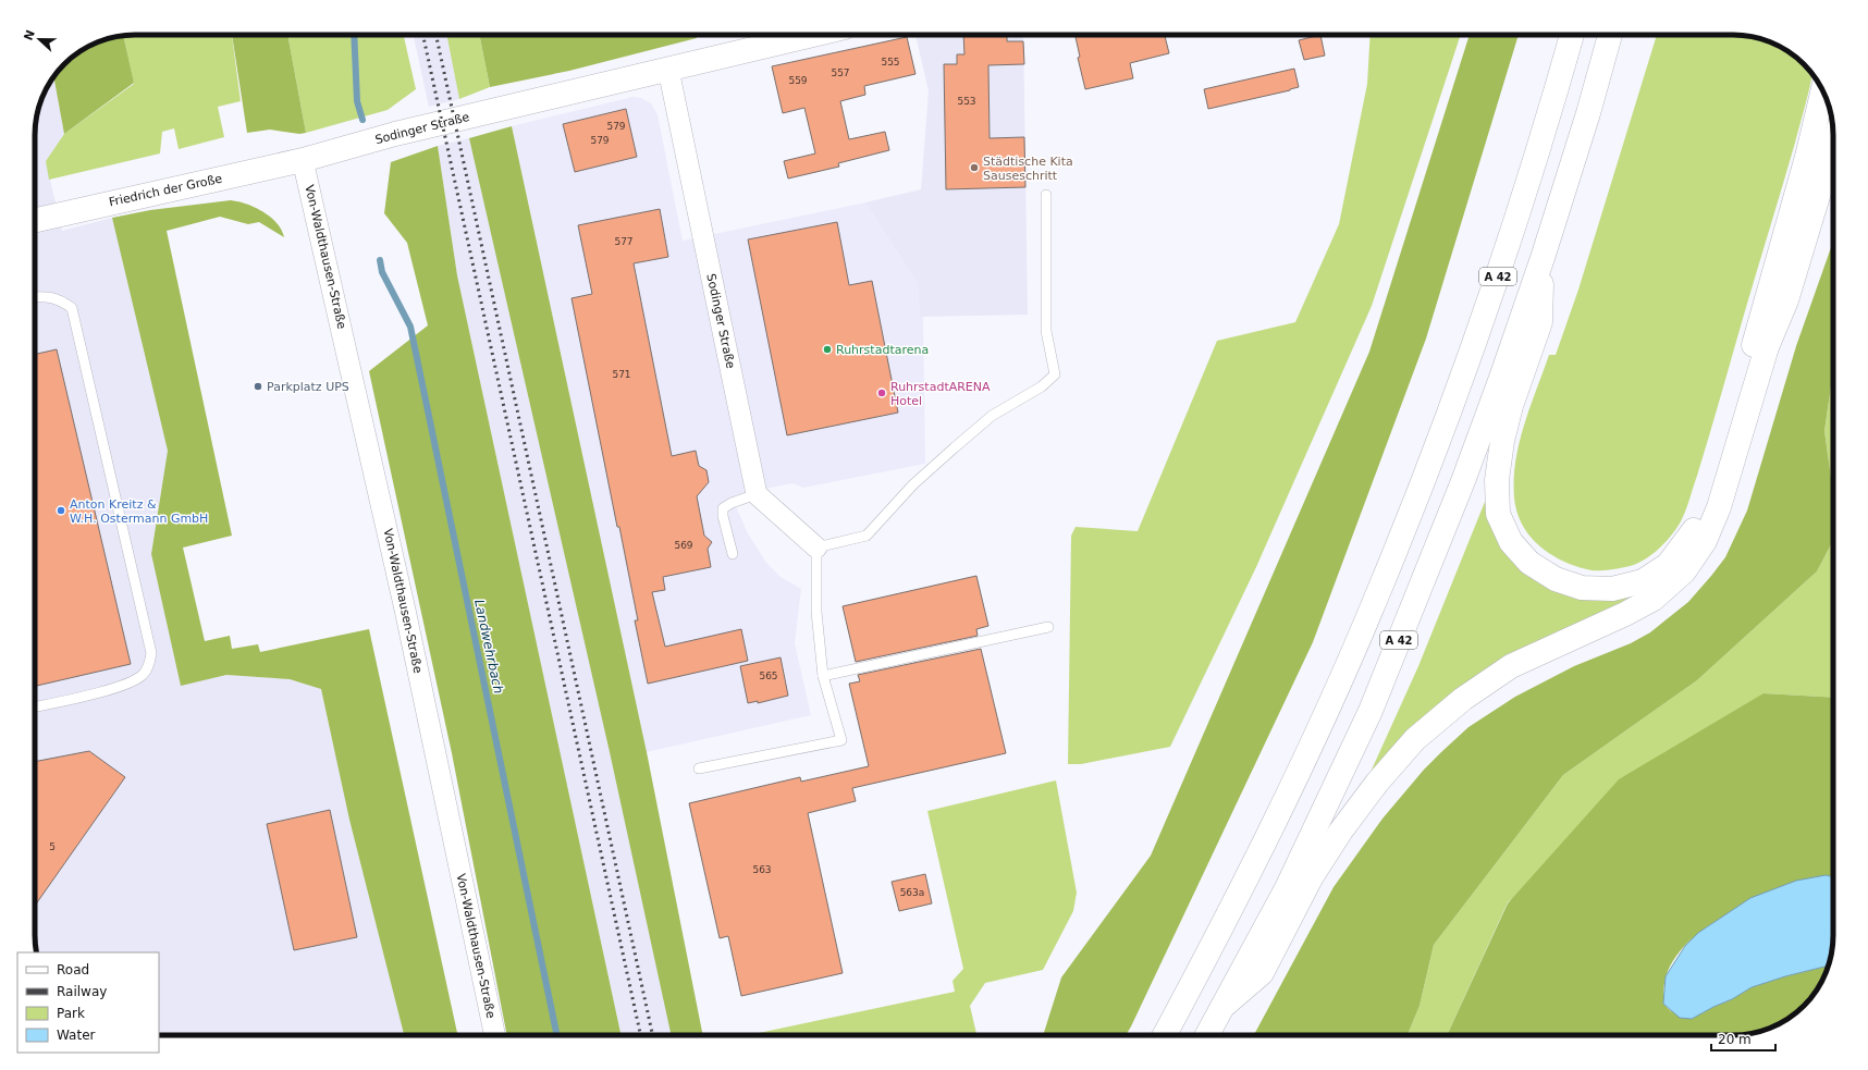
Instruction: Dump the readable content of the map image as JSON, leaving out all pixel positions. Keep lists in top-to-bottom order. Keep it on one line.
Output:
{"streets":{"main road":["Sodinger Straße","Friedrich der Große","A 42"],"street":["Von-Waldthausen-Straße"]},"crossings":[["Sodinger Straße","Friedrich der Große"],["Sodinger Straße","Von-Waldthausen-Straße"],["Friedrich der Große","Von-Waldthausen-Straße"]],"water":["Landwehrbach"],"places":["Städtische Kita Sauseschritt","Ruhrstadtarena","Parkplatz UPS","RuhrstadtARENA Hotel","Anton Kreitz & W.H. Ostermann GmbH"],"house_numbers":["555","557","559","553","579","579","577","571","569","565","5","563","563a"],"legend":["Road","Railway","Park","Water"],"scale_bar":"20 m","north":"left"}
